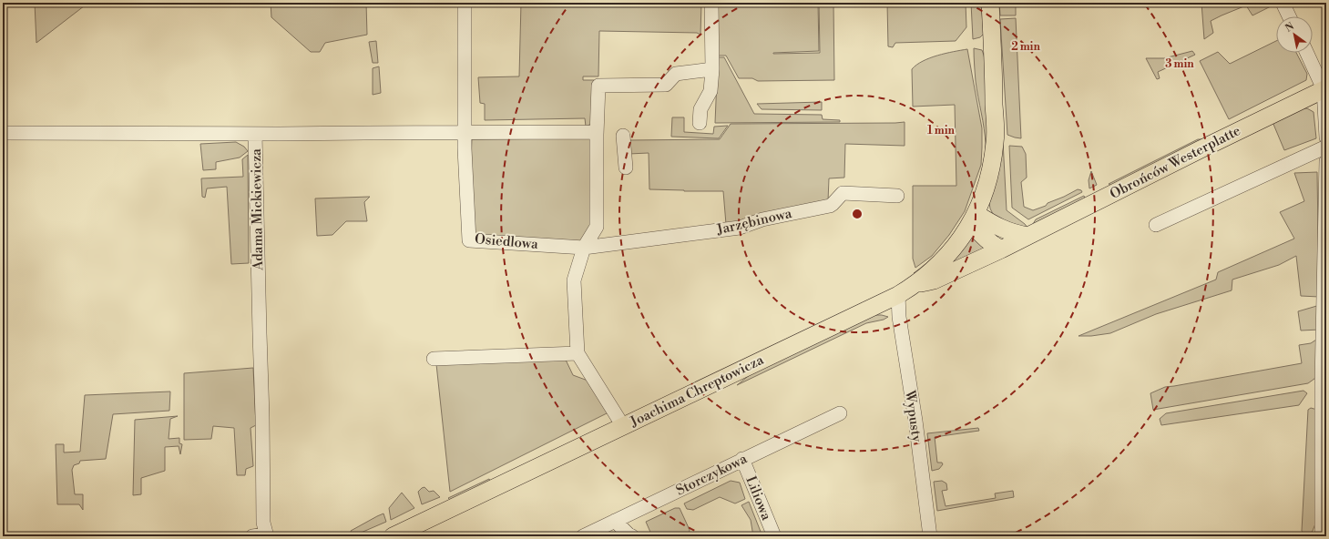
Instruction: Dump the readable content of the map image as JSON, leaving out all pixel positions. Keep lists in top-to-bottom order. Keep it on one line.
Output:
{"streets":{"main road":["Obrońców Westerplatte","Joachima Chreptowicza"],"street":["Adama Mickiewicza","Jarzębinowa","Osiedlowa","Wypusty","Storczykowa","Liliowa"]},"crossings":[["Obrońców Westerplatte","Joachima Chreptowicza"],["Jarzębinowa","Osiedlowa"],["Joachima Chreptowicza","Wypusty"],["Storczykowa","Liliowa"]],"north":"top left","rings":["2 min","3 min","1 min"]}
